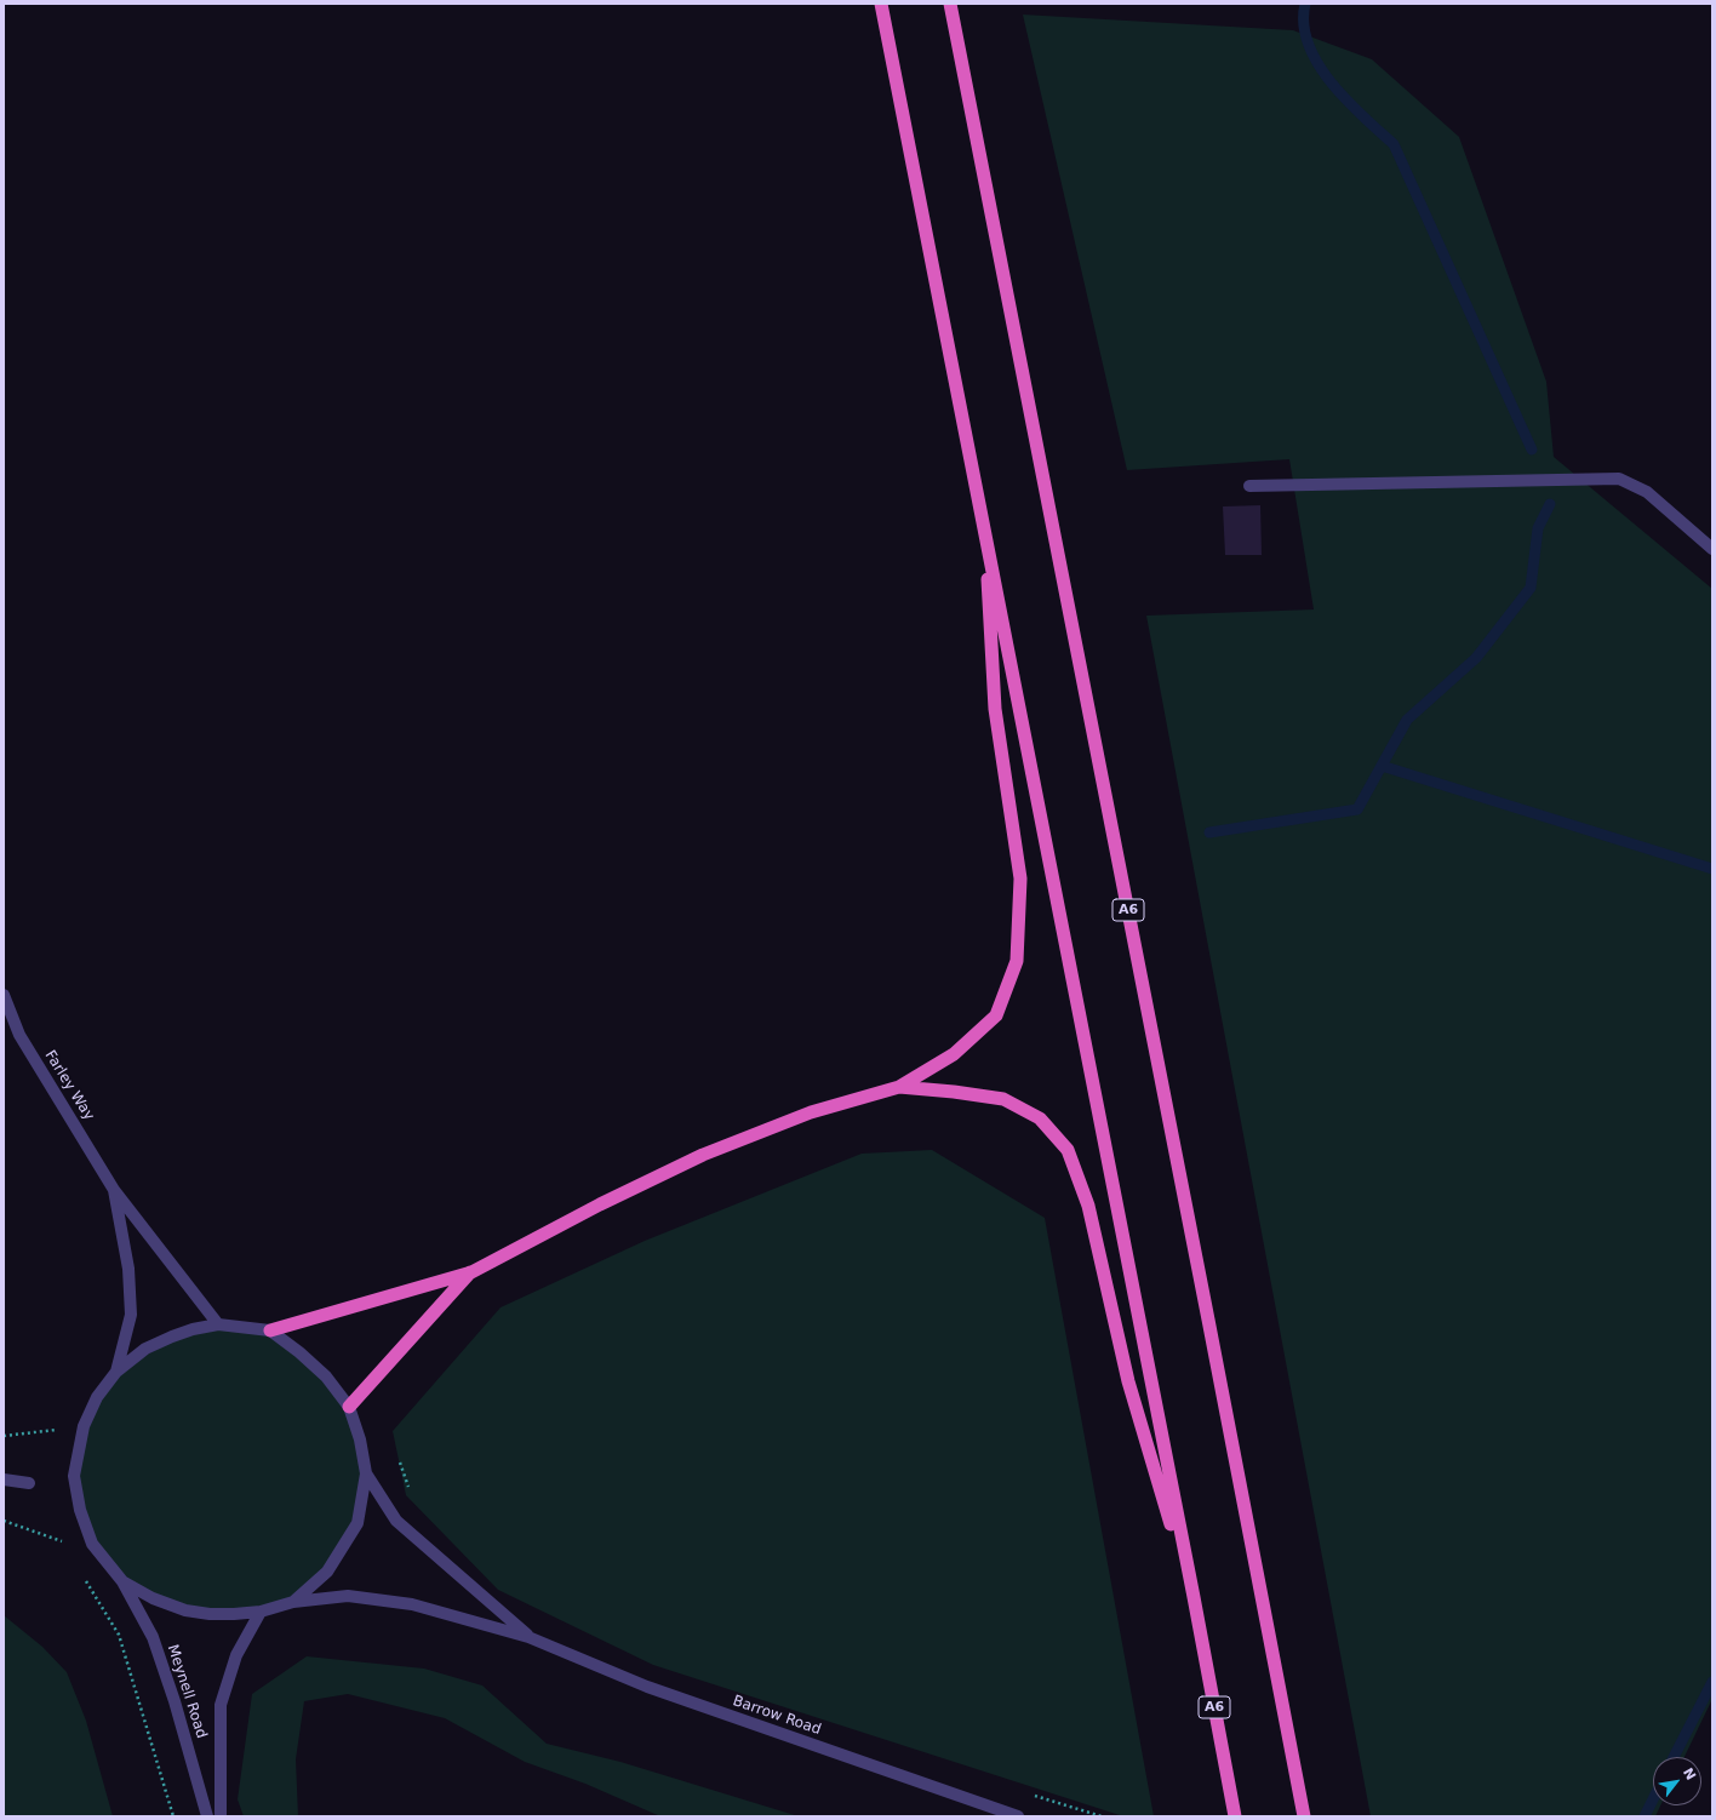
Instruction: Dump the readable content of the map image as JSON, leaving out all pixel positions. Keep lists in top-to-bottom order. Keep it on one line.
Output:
{"streets":{"highway":["A6"],"street":["Farley Way","Meynell Road","Barrow Road"]},"crossings":[["Meynell Road","Barrow Road"]],"north":"top right"}
